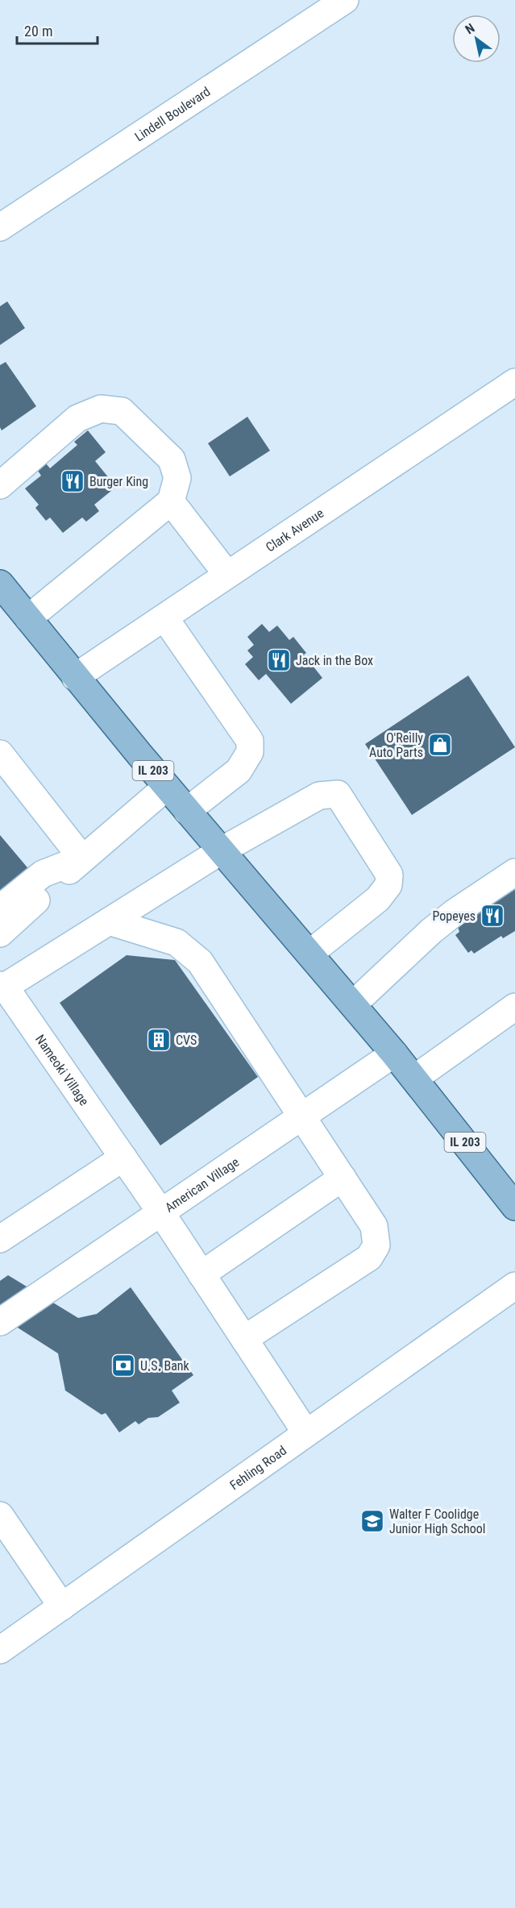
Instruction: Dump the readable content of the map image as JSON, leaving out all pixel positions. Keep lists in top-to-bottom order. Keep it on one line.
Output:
{"streets":{"main road":["IL 203"],"street":["Lindell Boulevard","Clark Avenue","Nameoki Village","American Village","Fehling Road"]},"crossings":[["Clark Avenue","IL 203"],["IL 203","American Village"],["Nameoki Village","American Village"]],"places":{"restaurant":["Burger King","Jack in the Box","Popeyes"],"shop":["O'Reilly Auto Parts"],"building":["CVS"],"bank":["U.S. Bank"],"school or university":["Walter F Coolidge Junior High School"]},"scale_bar":"20 m","north":"top left"}
